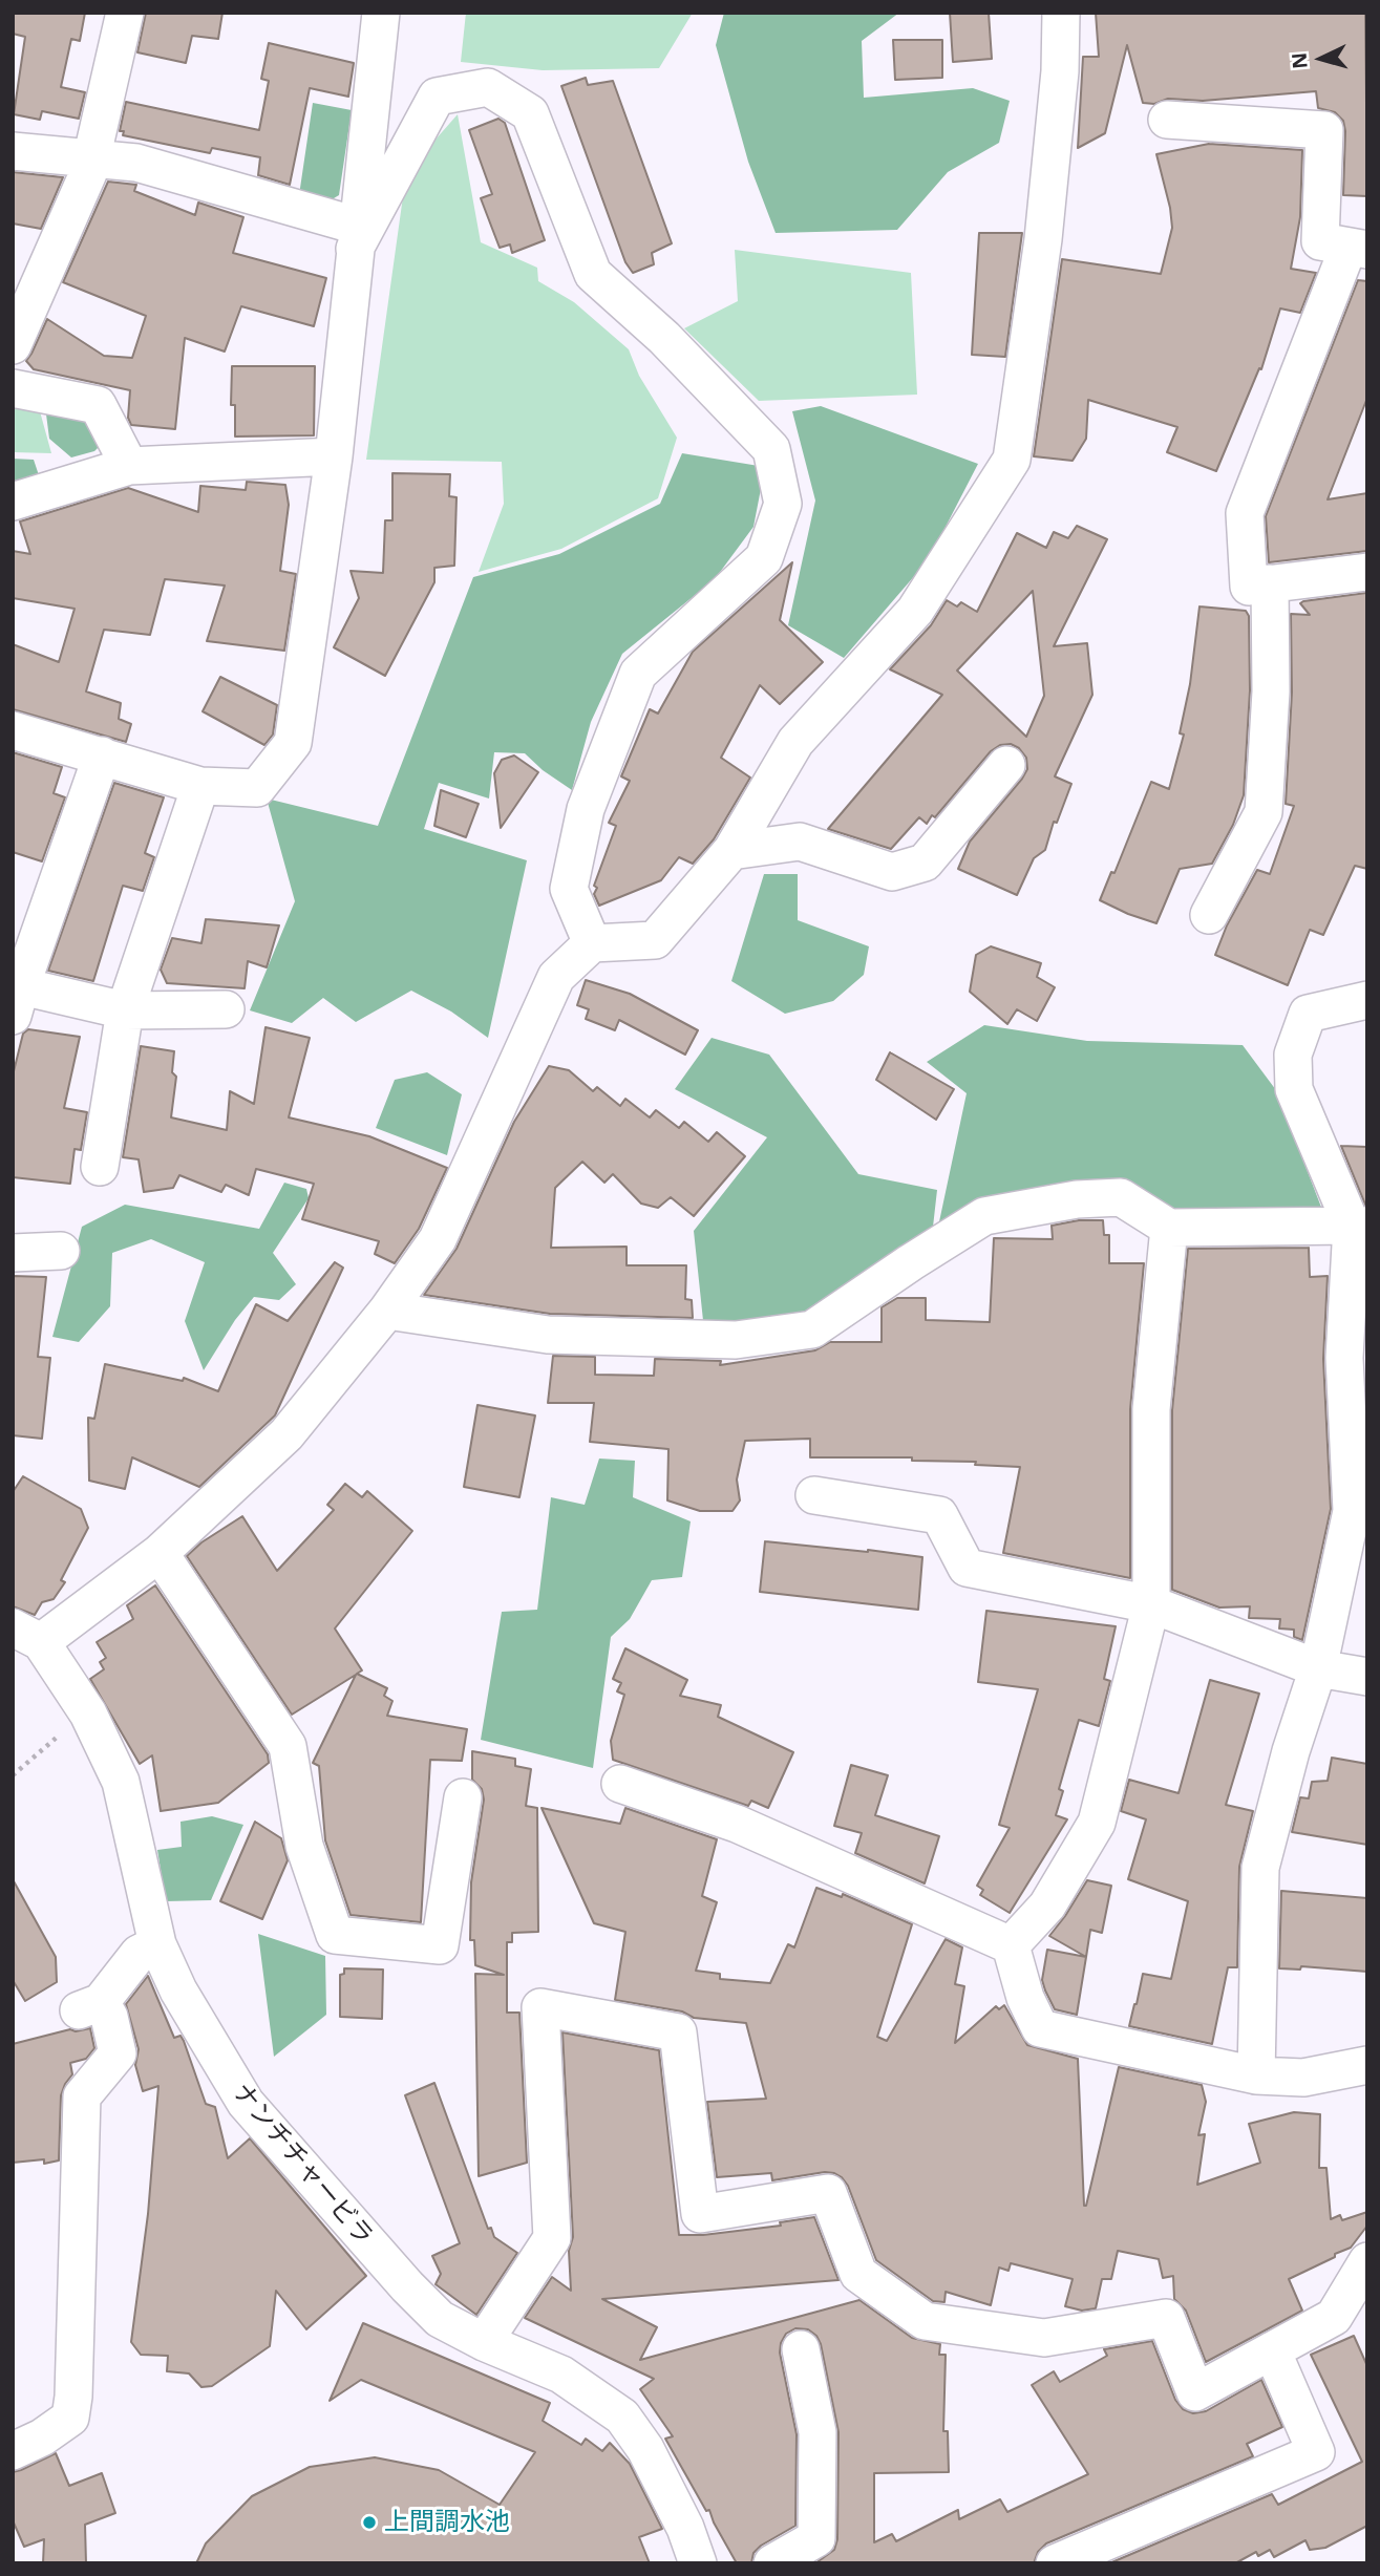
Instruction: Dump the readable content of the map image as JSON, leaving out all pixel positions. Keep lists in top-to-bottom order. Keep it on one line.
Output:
{"streets":{"street":["ナンチチャービラ"]},"places":["上間調水池"],"north":"left"}
